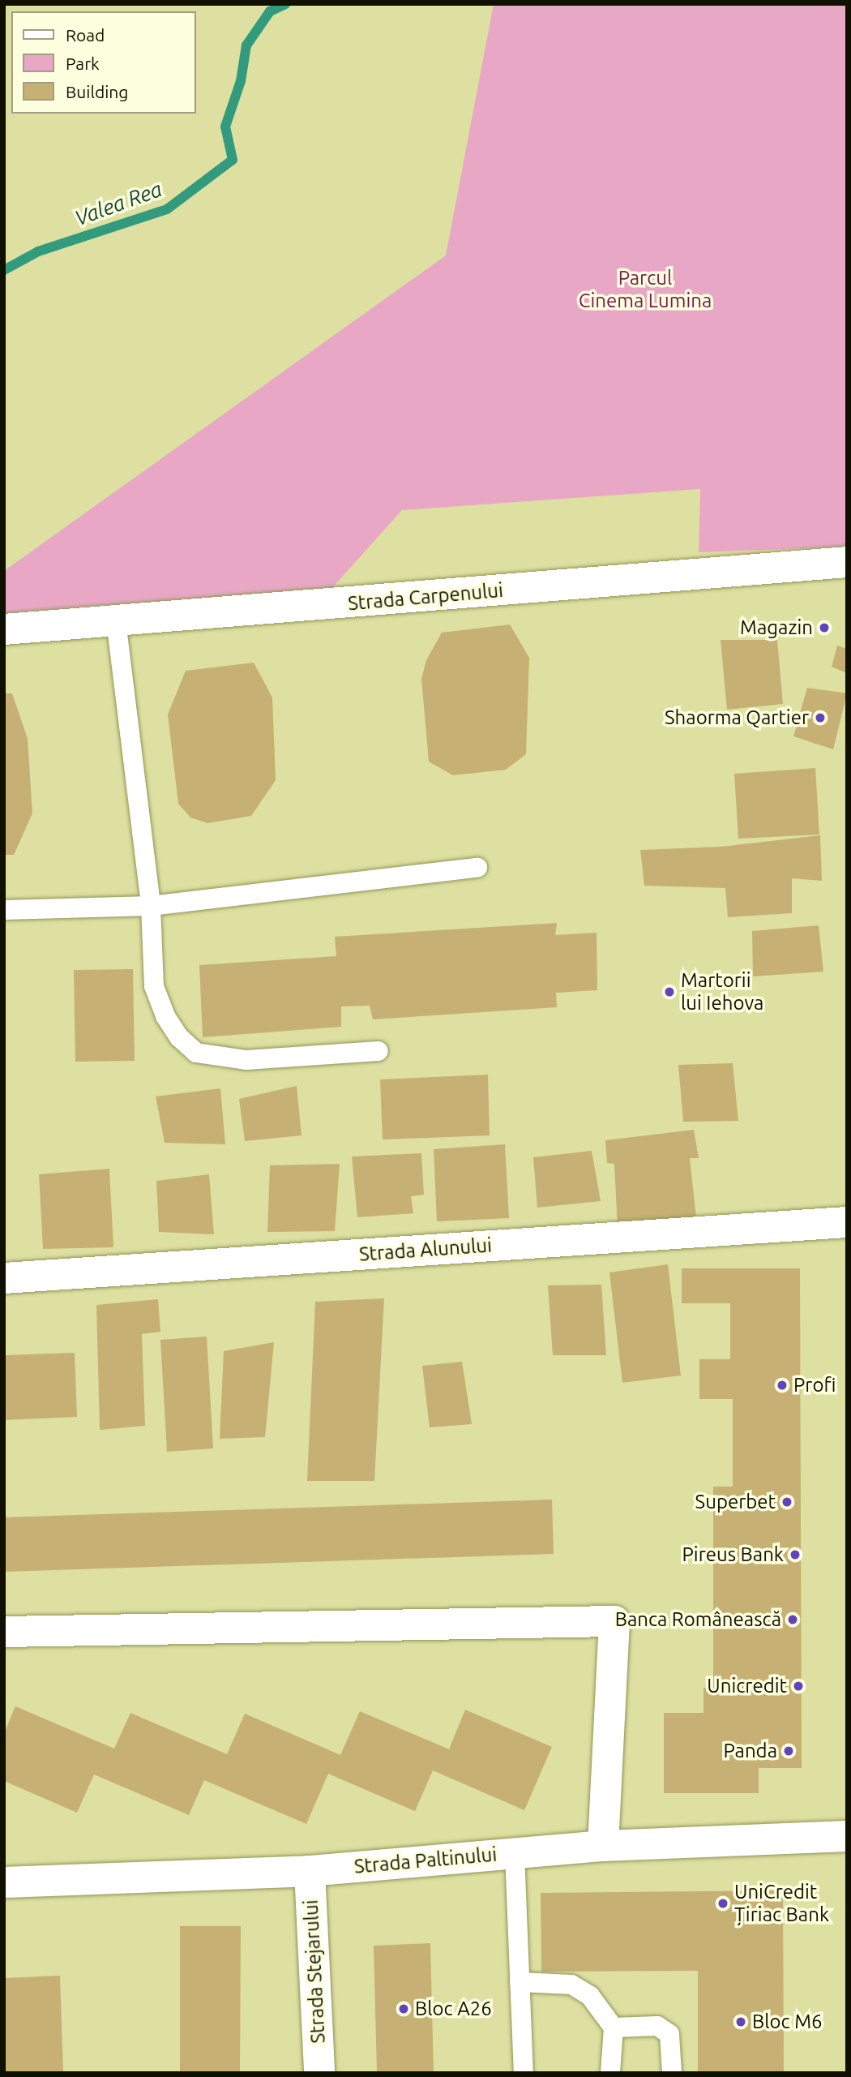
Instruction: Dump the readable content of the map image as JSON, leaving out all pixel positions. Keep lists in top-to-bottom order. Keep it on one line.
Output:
{"streets":{"street":["Strada Carpenului","Strada Alunului","Strada Paltinului","Strada Stejarului"]},"crossings":[["Strada Paltinului","Strada Stejarului"]],"water":["Valea Rea"],"parks":["Parcul Cinema Lumina"],"places":["Magazin","Shaorma Qartier","Martorii lui Iehova","Profi","Superbet","Pireus Bank","Banca Românească","Unicredit","Panda","UniCredit Țiriac Bank","Bloc A26","Bloc M6"],"legend":["Road","Park","Building"]}
